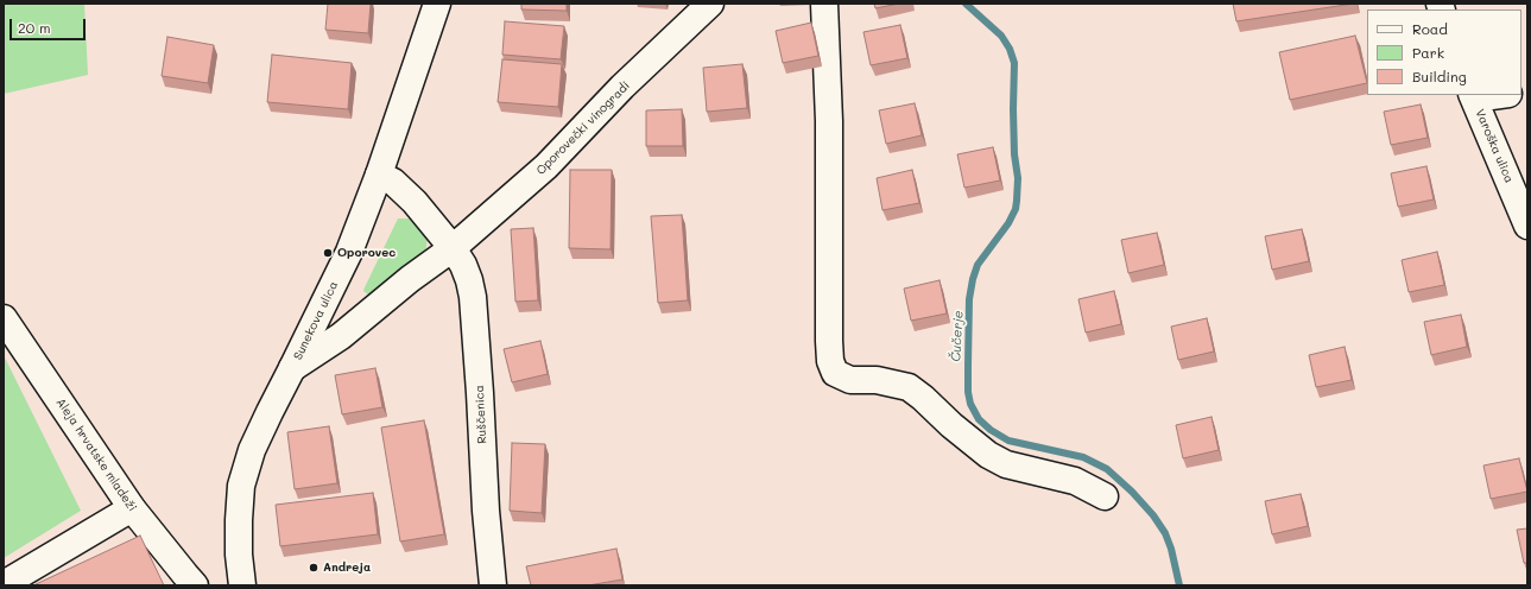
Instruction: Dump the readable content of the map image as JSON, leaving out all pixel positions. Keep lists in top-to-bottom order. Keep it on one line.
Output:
{"streets":{"street":["Oporovečki vinogradi","Varoška ulica","Sunekova ulica","Ruščenica","Aleja hrvatske mladeži"]},"crossings":[["Oporovečki vinogradi","Sunekova ulica"],["Oporovečki vinogradi","Ruščenica"]],"water":["Čučerje"],"places":["Oporovec","Andreja"],"legend":["Road","Park","Building"],"scale_bar":"20 m"}
